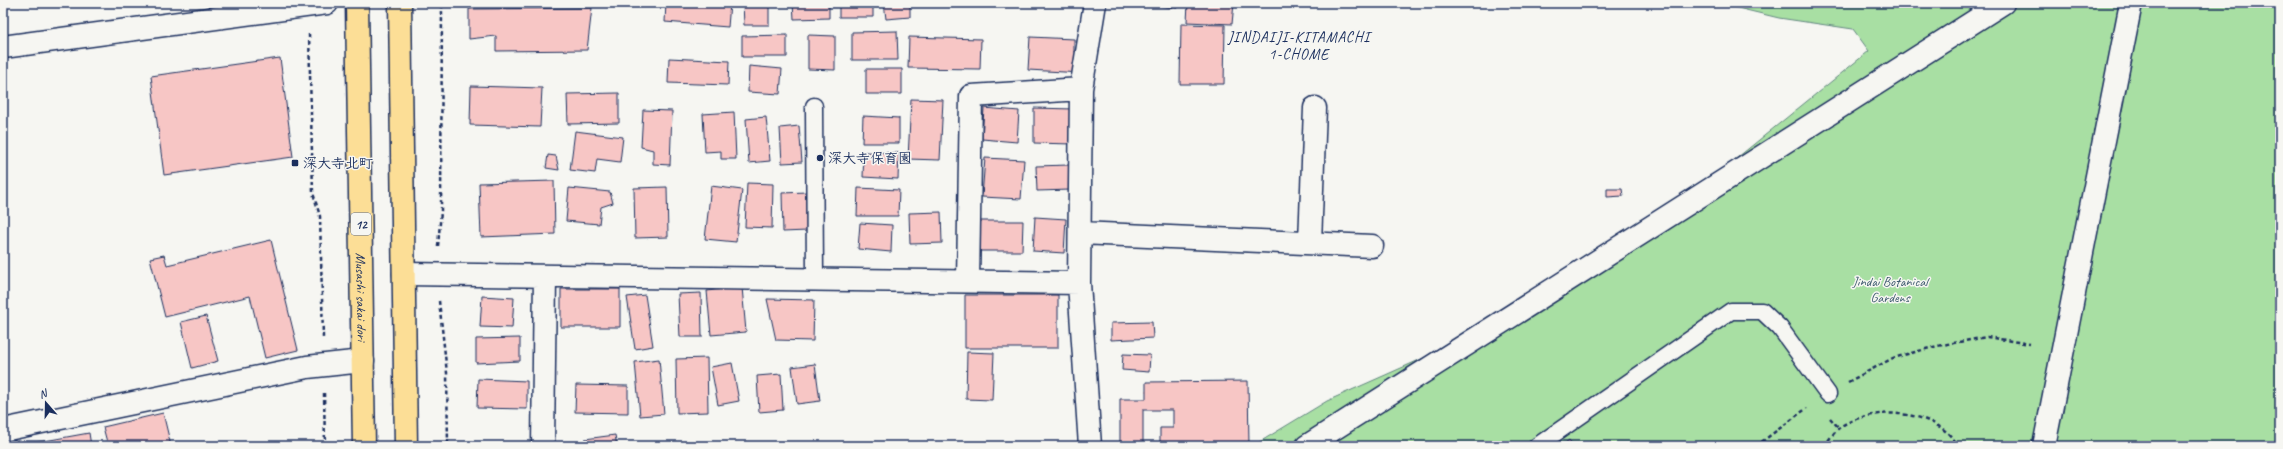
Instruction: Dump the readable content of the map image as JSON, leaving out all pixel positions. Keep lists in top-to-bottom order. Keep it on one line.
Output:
{"streets":{"main road":["12","Musashi sakai dori"]},"districts":["JINDAIJI-KITAMACHI 1-CHOME"],"parks":["Jindai Botanical Gardens"],"places":{"other":["深大寺保育園"],"transit":["深大寺北町"]},"north":"top"}
